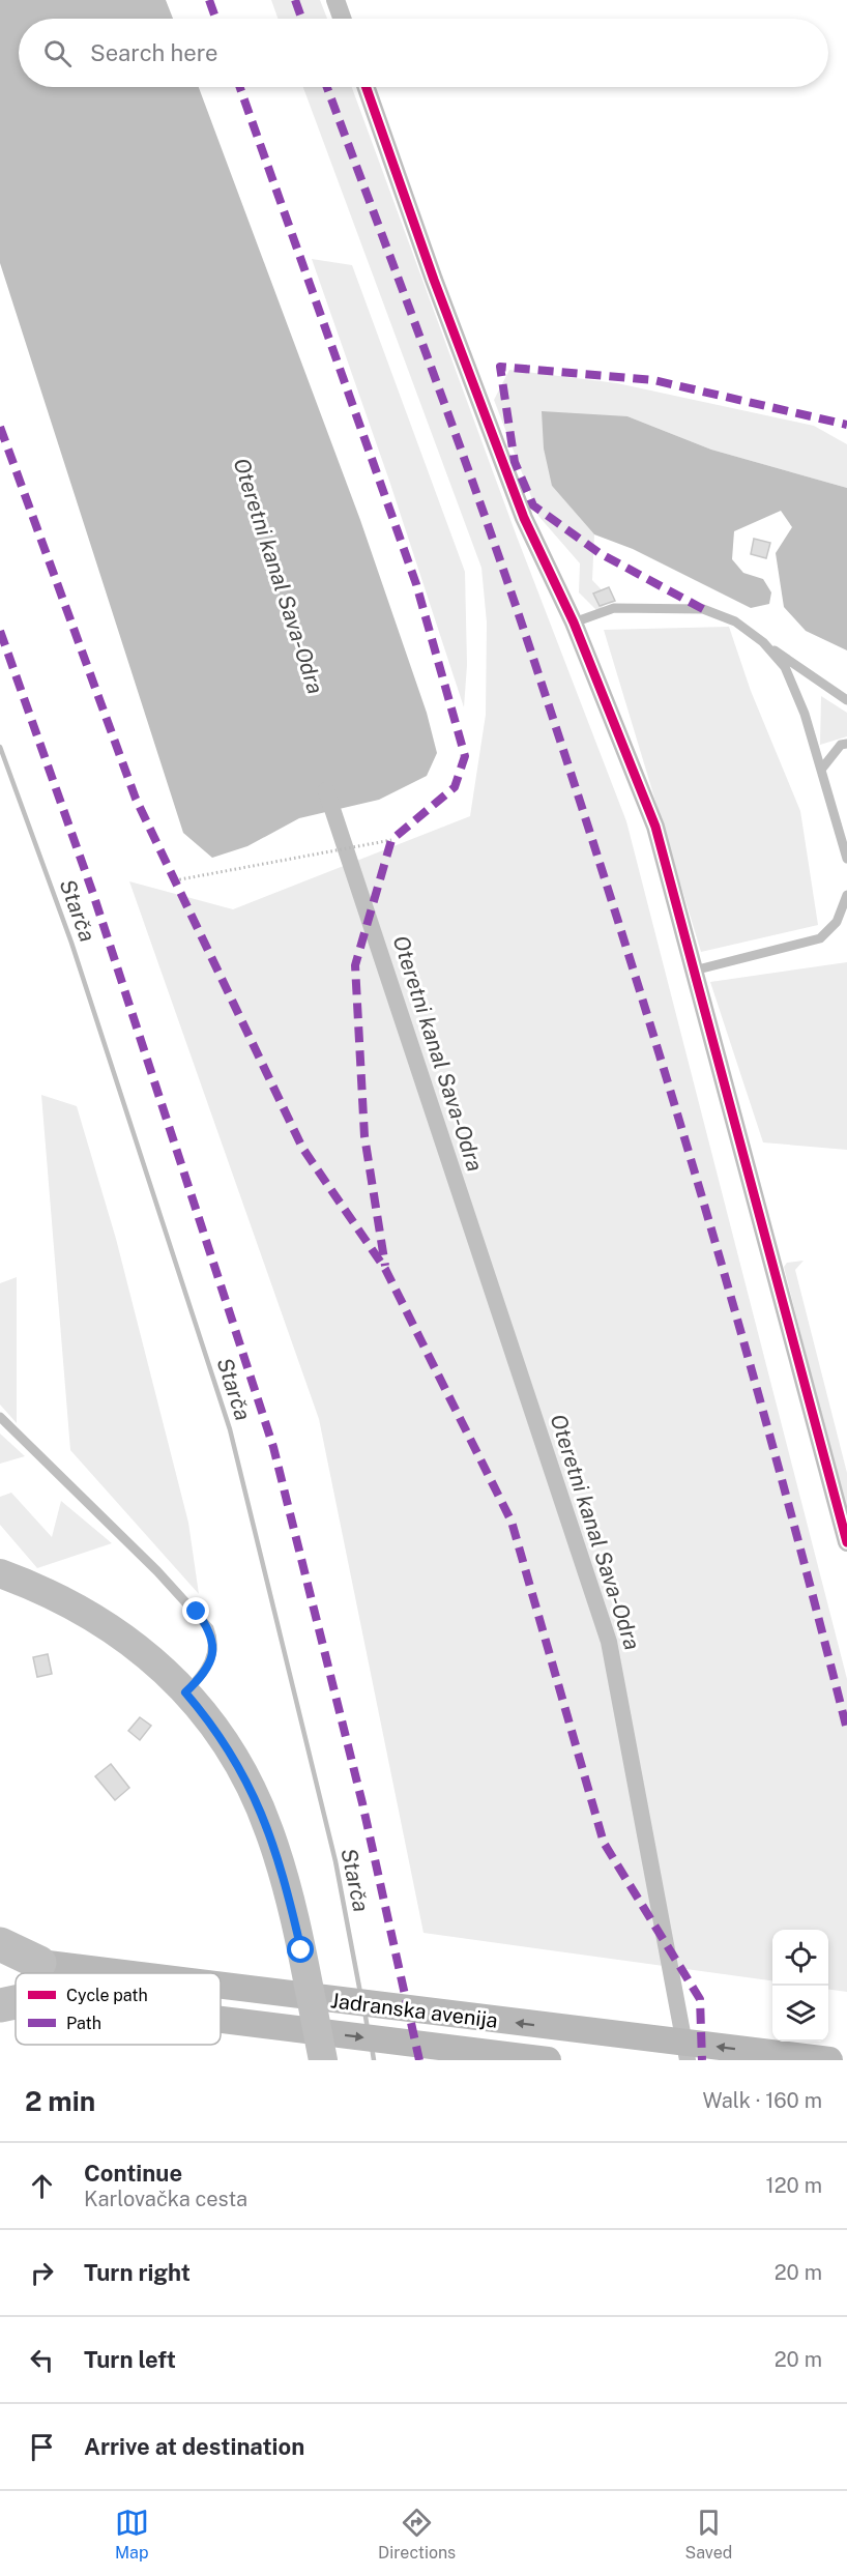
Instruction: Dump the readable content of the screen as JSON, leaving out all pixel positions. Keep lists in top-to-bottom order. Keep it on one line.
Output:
{"streets":{"highway":["Jadranska avenija"]},"water":["Oteretni kanal Sava-Odra","Starča"],"legend":["Cycle path","Path"],"page":{"search":"Search here","heading":["2 min","Walk · 160 m"],"list":[["Continue","Karlovačka cesta","120 m"],["Turn right","20 m"],["Turn left","20 m"],"Arrive at destination"],"nav":["Map","Directions","Saved"]}}
